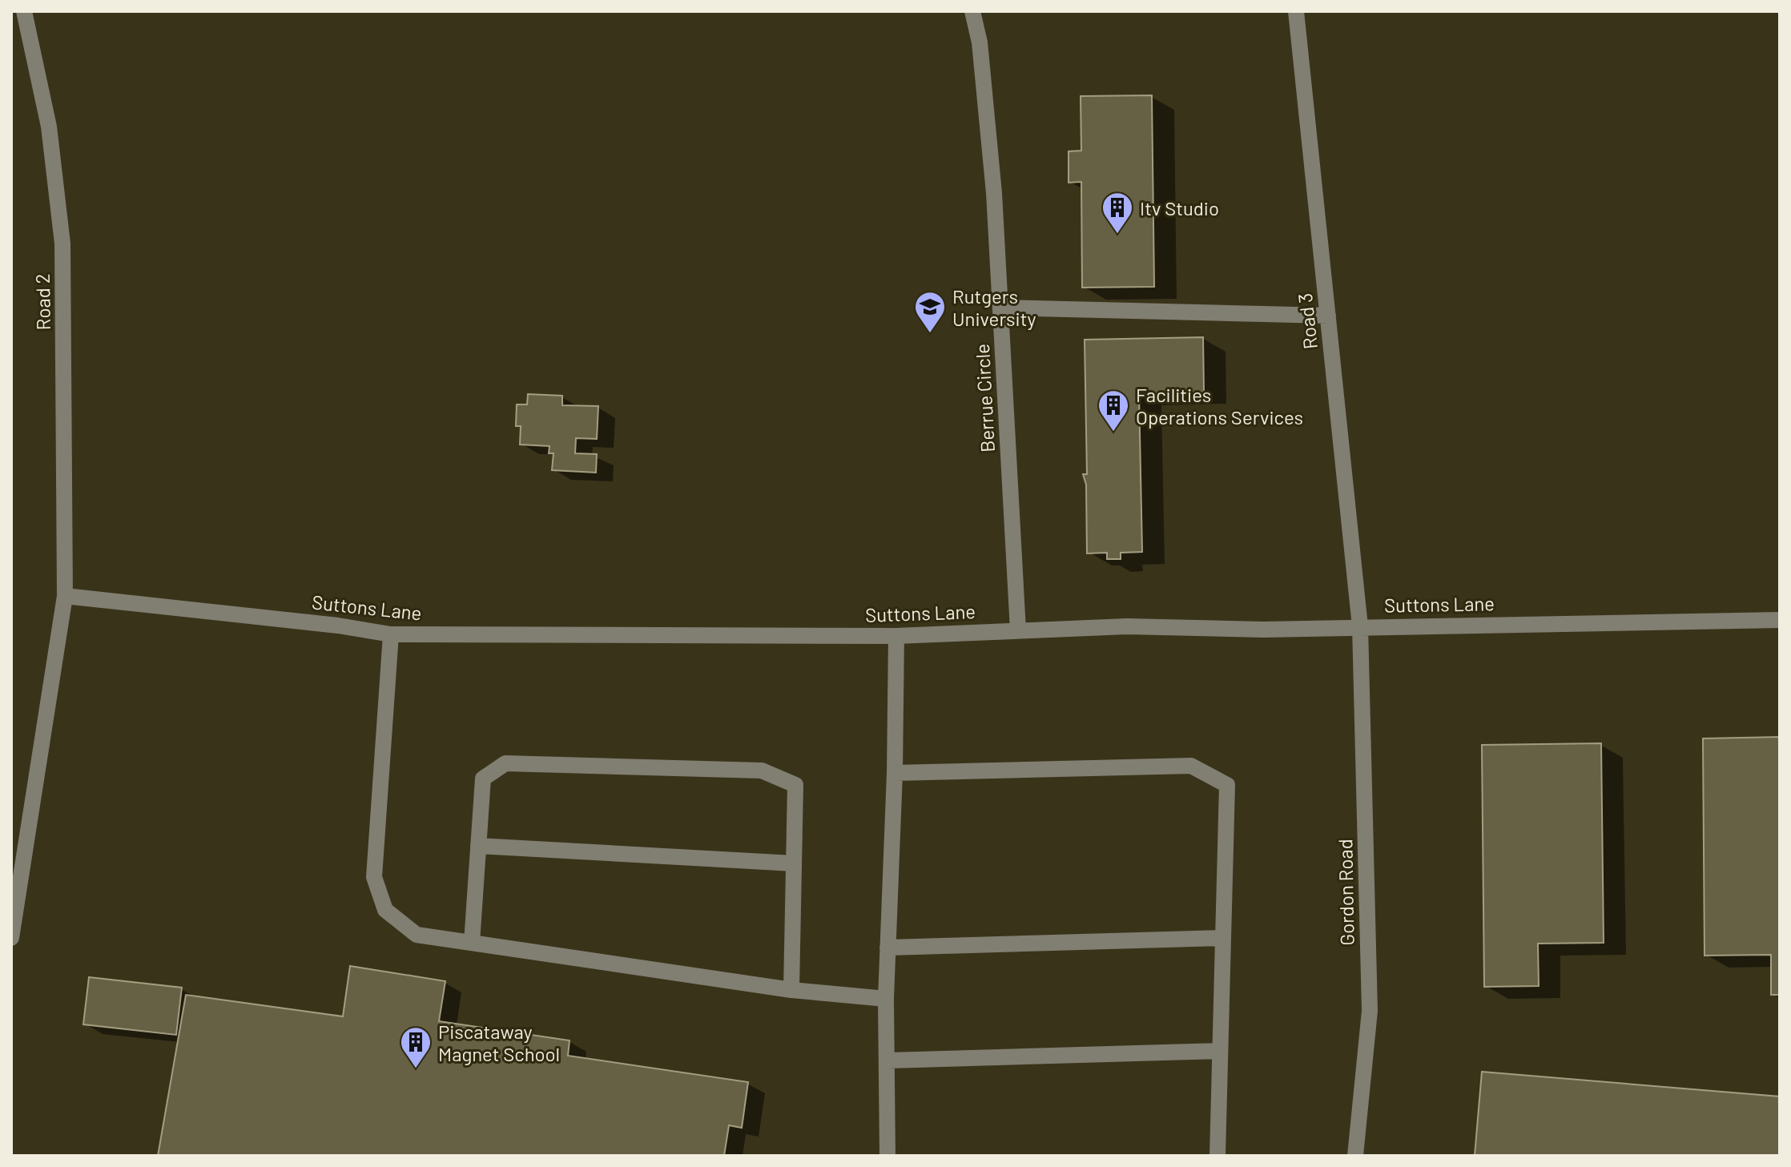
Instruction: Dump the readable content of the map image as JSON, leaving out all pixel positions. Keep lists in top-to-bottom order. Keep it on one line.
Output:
{"streets":{"street":["Road 2","Road 3","Berrue Circle","Suttons Lane","Gordon Road"]},"crossings":[["Road 2","Suttons Lane"],["Road 3","Suttons Lane"],["Road 3","Gordon Road"],["Berrue Circle","Suttons Lane"],["Suttons Lane","Gordon Road"]],"places":{"building":["Itv Studio","Facilities Operations Services","Piscataway Magnet School"],"school or university":["Rutgers University"]}}
